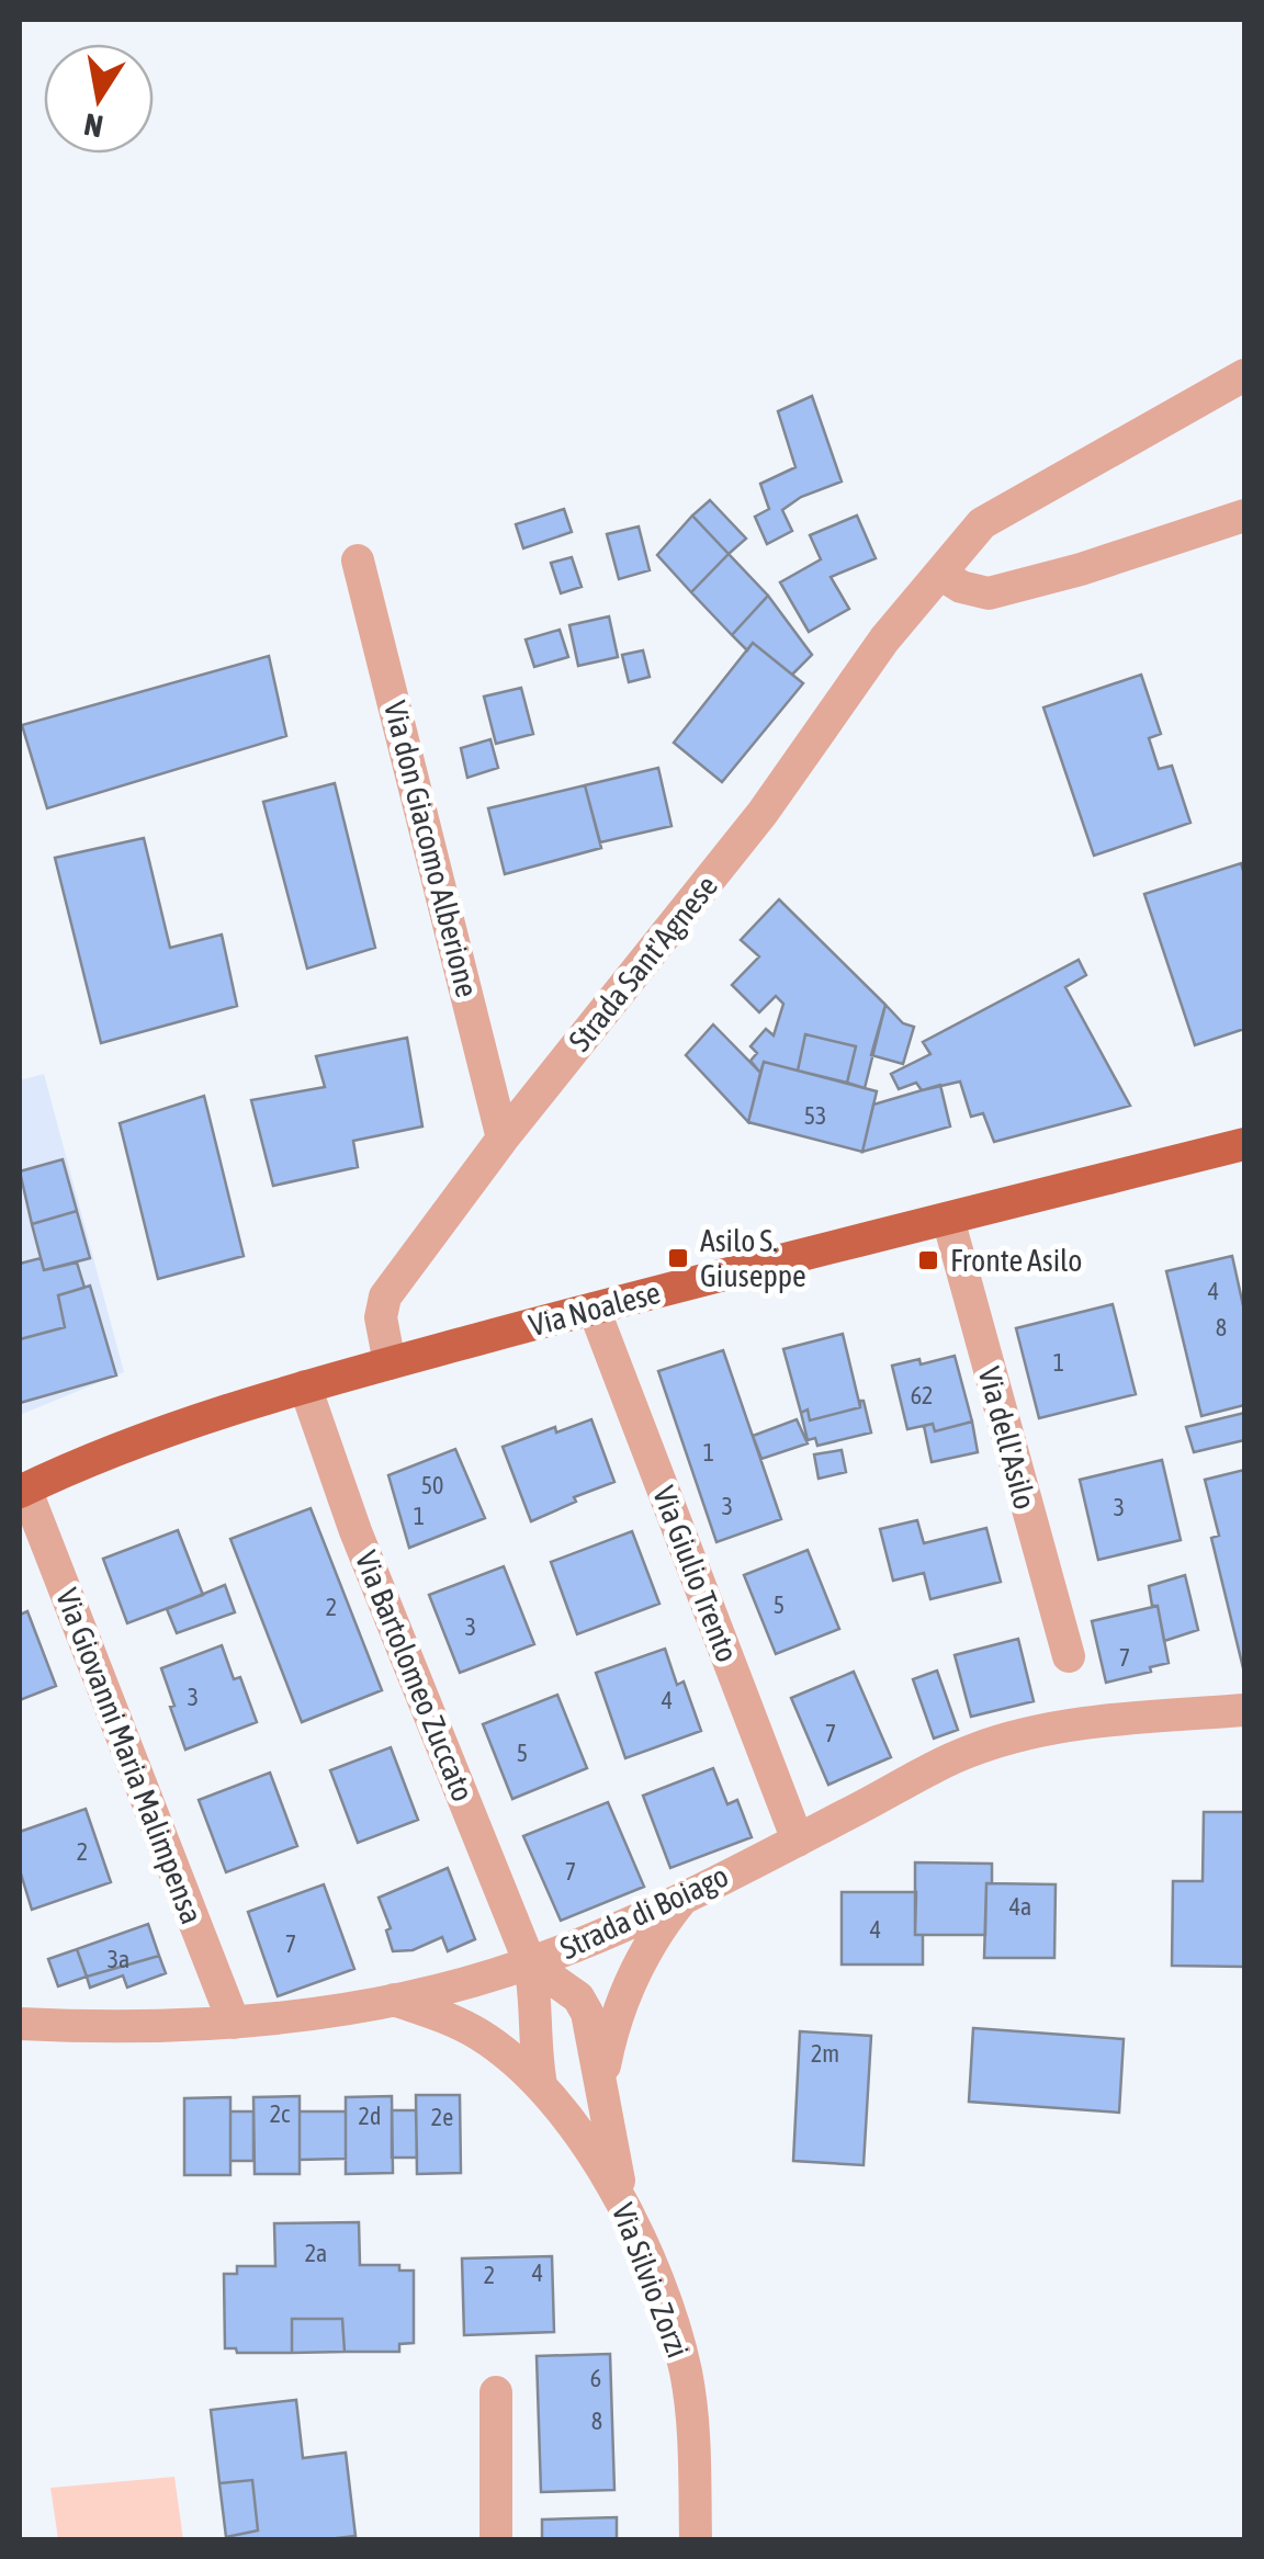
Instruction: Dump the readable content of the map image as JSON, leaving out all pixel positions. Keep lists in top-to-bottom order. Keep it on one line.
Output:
{"streets":{"main road":["Via Noalese"],"street":["Via don Giacomo Alberione","Strada Sant'Agnese","Via dell'Asilo","Via Giulio Trento","Via Bartolomeo Zuccato","Via Giovanni Maria Malimpensa","Strada di Boiago","Via Silvio Zorzi"]},"crossings":[["Via don Giacomo Alberione","Strada Sant'Agnese"],["Strada Sant'Agnese","Via Noalese"],["Via Noalese","Via dell'Asilo"],["Via Noalese","Via Giulio Trento"],["Via Noalese","Via Bartolomeo Zuccato"],["Via Noalese","Via Giovanni Maria Malimpensa"],["Via Giulio Trento","Strada di Boiago"],["Via Bartolomeo Zuccato","Strada di Boiago"],["Via Bartolomeo Zuccato","Via Silvio Zorzi"],["Via Giovanni Maria Malimpensa","Strada di Boiago"],["Strada di Boiago","Via Silvio Zorzi"]],"places":{"transit":["Asilo S. Giuseppe","Fronte Asilo"]},"house_numbers":["53","4","8","1","62","1","50","3","3","1","5","2","3","7","3","4","7","5","2","7","4a","4","7","3a","2m","2c","2d","2e","2a","4","2","6","8"],"north":"bottom"}
